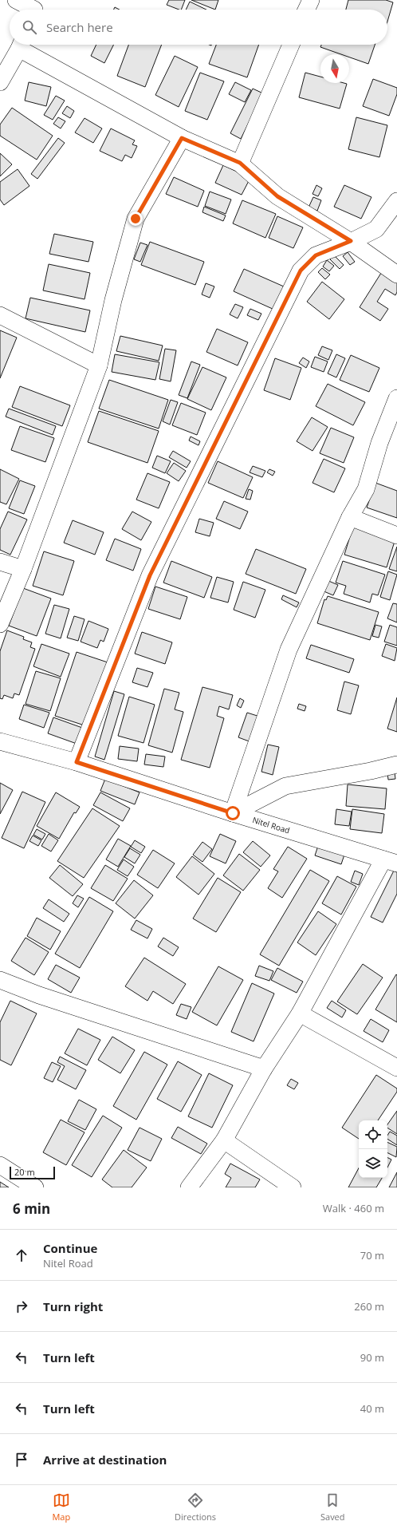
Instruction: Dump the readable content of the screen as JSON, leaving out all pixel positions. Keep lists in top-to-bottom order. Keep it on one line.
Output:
{"streets":{"street":["Nitel Road"]},"scale_bar":"20 m","north":"bottom","page":{"search":"Search here","scale":"20 m","heading":["6 min","Walk · 460 m"],"list":[["Continue","Nitel Road","70 m"],["Turn right","260 m"],["Turn left","90 m"],["Turn left","40 m"],"Arrive at destination"],"nav":["Map","Directions","Saved"]}}
